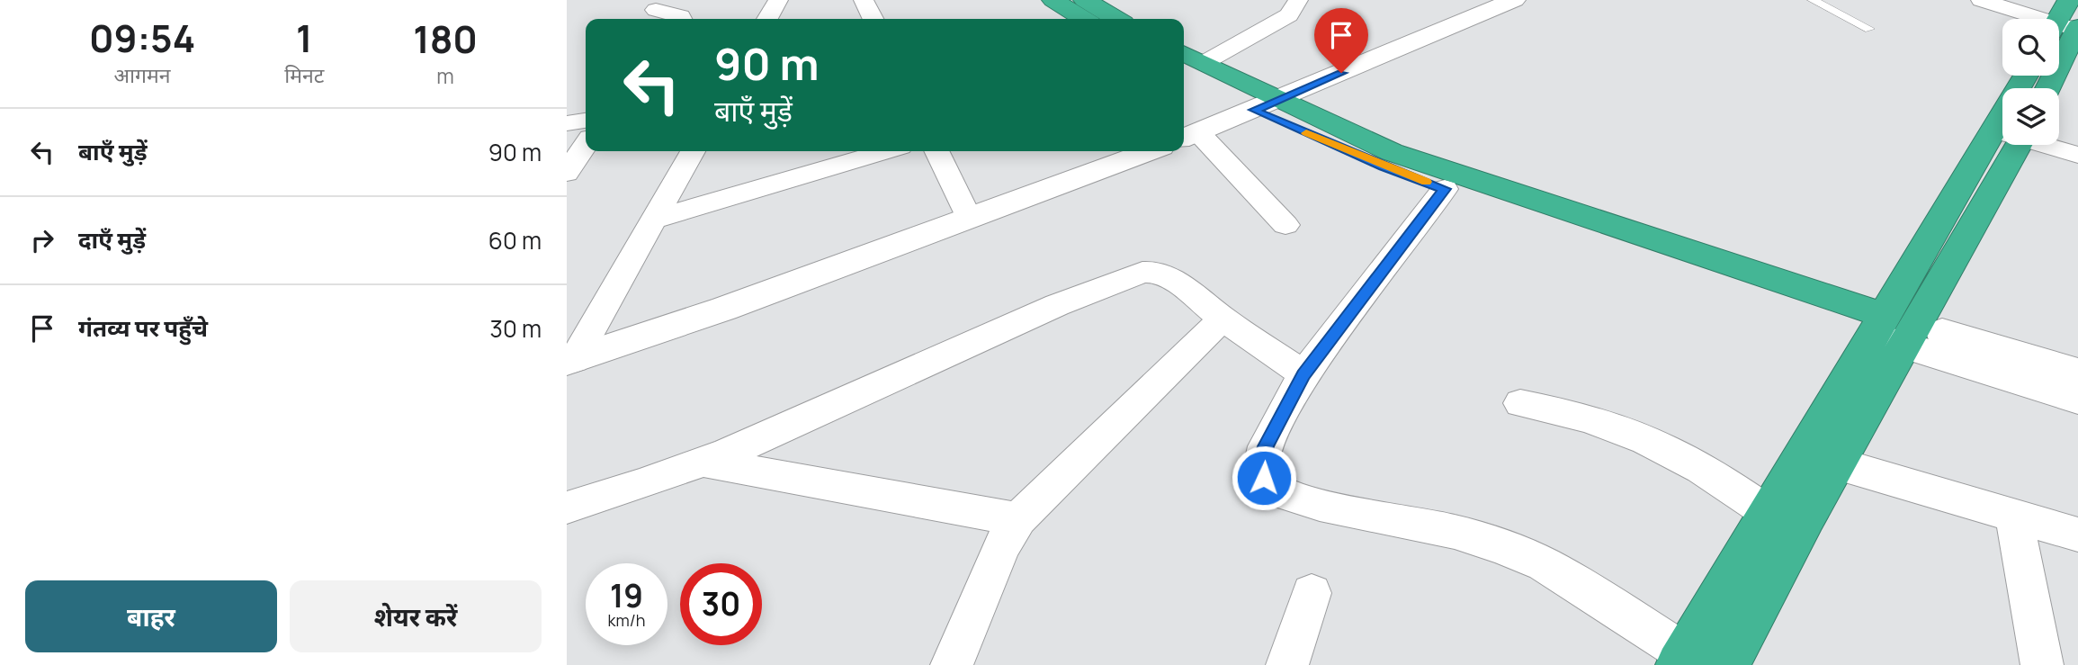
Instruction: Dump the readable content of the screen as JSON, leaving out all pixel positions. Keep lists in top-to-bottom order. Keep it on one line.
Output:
{"page":{"eta":["09:54","आगमन","1","मिनट","180","m"],"turn":["90 m","बाएँ मुड़ें"],"list":[{"name":"बाएँ मुड़ें","value":"90 m"},{"name":"दाएँ मुड़ें","value":"60 m"},{"name":"गंतव्य पर पहुँचे","value":"30 m"}],"speed":"19 km/h","limit":"30","buttons":["बाहर","शेयर करें"]}}
